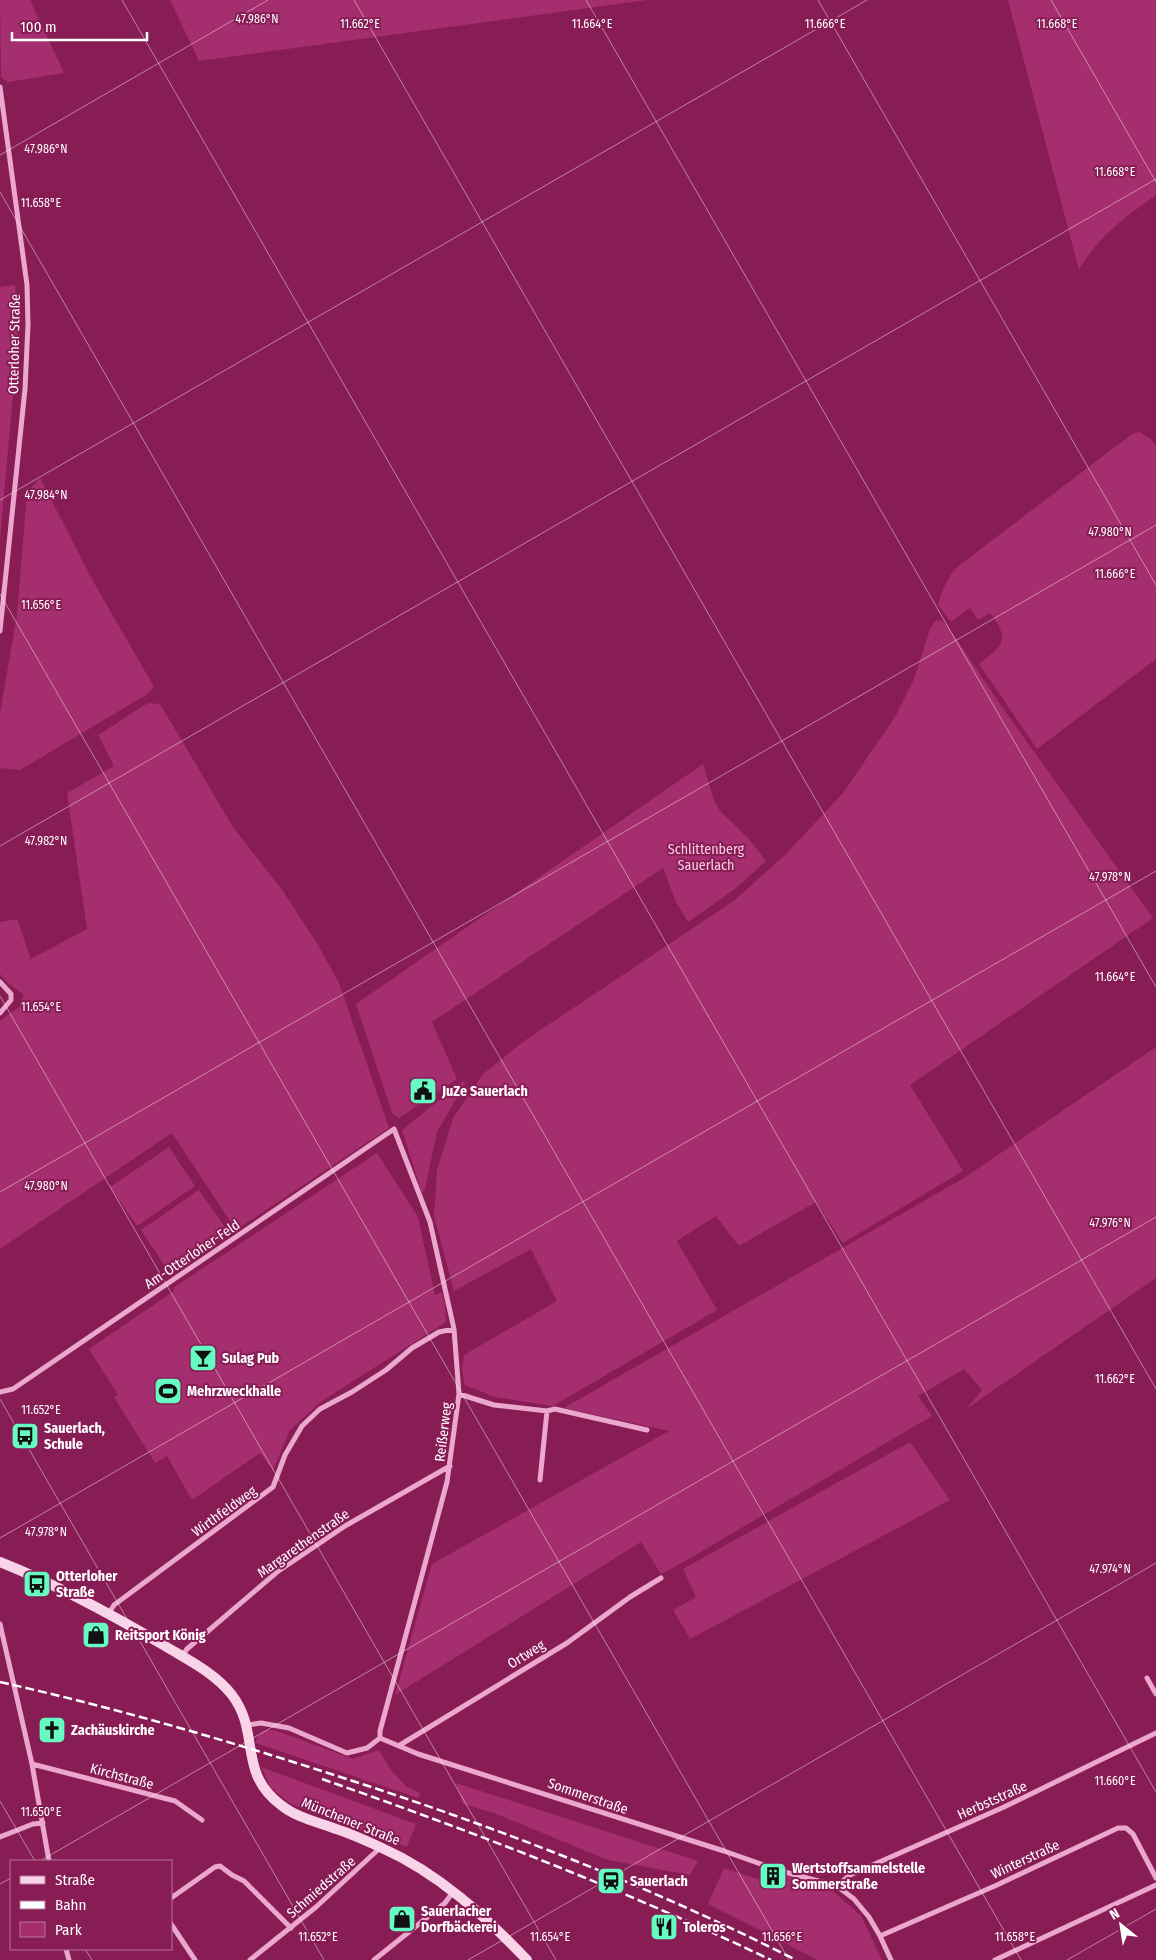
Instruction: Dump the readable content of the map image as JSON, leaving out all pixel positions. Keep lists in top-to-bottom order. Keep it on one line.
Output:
{"streets":{"main road":["Münchener Straße"],"street":["Otterloher Straße","Am-Otterloher-Feld","Reißerweg","Wirthfeldweg","Margarethenstraße","Ortweg","Kirchstraße","Sommerstraße","Herbststraße","Winterstraße","Schmiedstraße"]},"crossings":[["Am-Otterloher-Feld","Reißerweg"],["Reißerweg","Wirthfeldweg"],["Reißerweg","Margarethenstraße"],["Reißerweg","Sommerstraße"],["Wirthfeldweg","Münchener Straße"],["Margarethenstraße","Münchener Straße"],["Ortweg","Sommerstraße"],["Sommerstraße","Herbststraße"],["Sommerstraße","Winterstraße"],["Münchener Straße","Schmiedstraße"]],"parks":["Schlittenberg Sauerlach"],"places":{"public building":["JuZe Sauerlach"],"bar":["Sulag Pub"],"sports":["Mehrzweckhalle"],"bus stop":["Sauerlach, Schule","Otterloher Straße"],"shop":["Reitsport König","Sauerlacher Dorfbäckerei"],"church":["Zachäuskirche"],"building":["Wertstoffsammelstelle Sommerstraße"],"station":["Sauerlach"],"restaurant":["Toleros"]},"legend":["Straße","Bahn","Park"],"scale_bar":"100 m","north":"top left","coordinates":["47.986°N","11.662°E","11.664°E","11.666°E","11.668°E","11.658°E","47.984°N","47.980°N","11.656°E","47.982°N","47.978°N","11.654°E","47.976°N","11.652°E","47.974°N","11.660°E","11.650°E"]}
